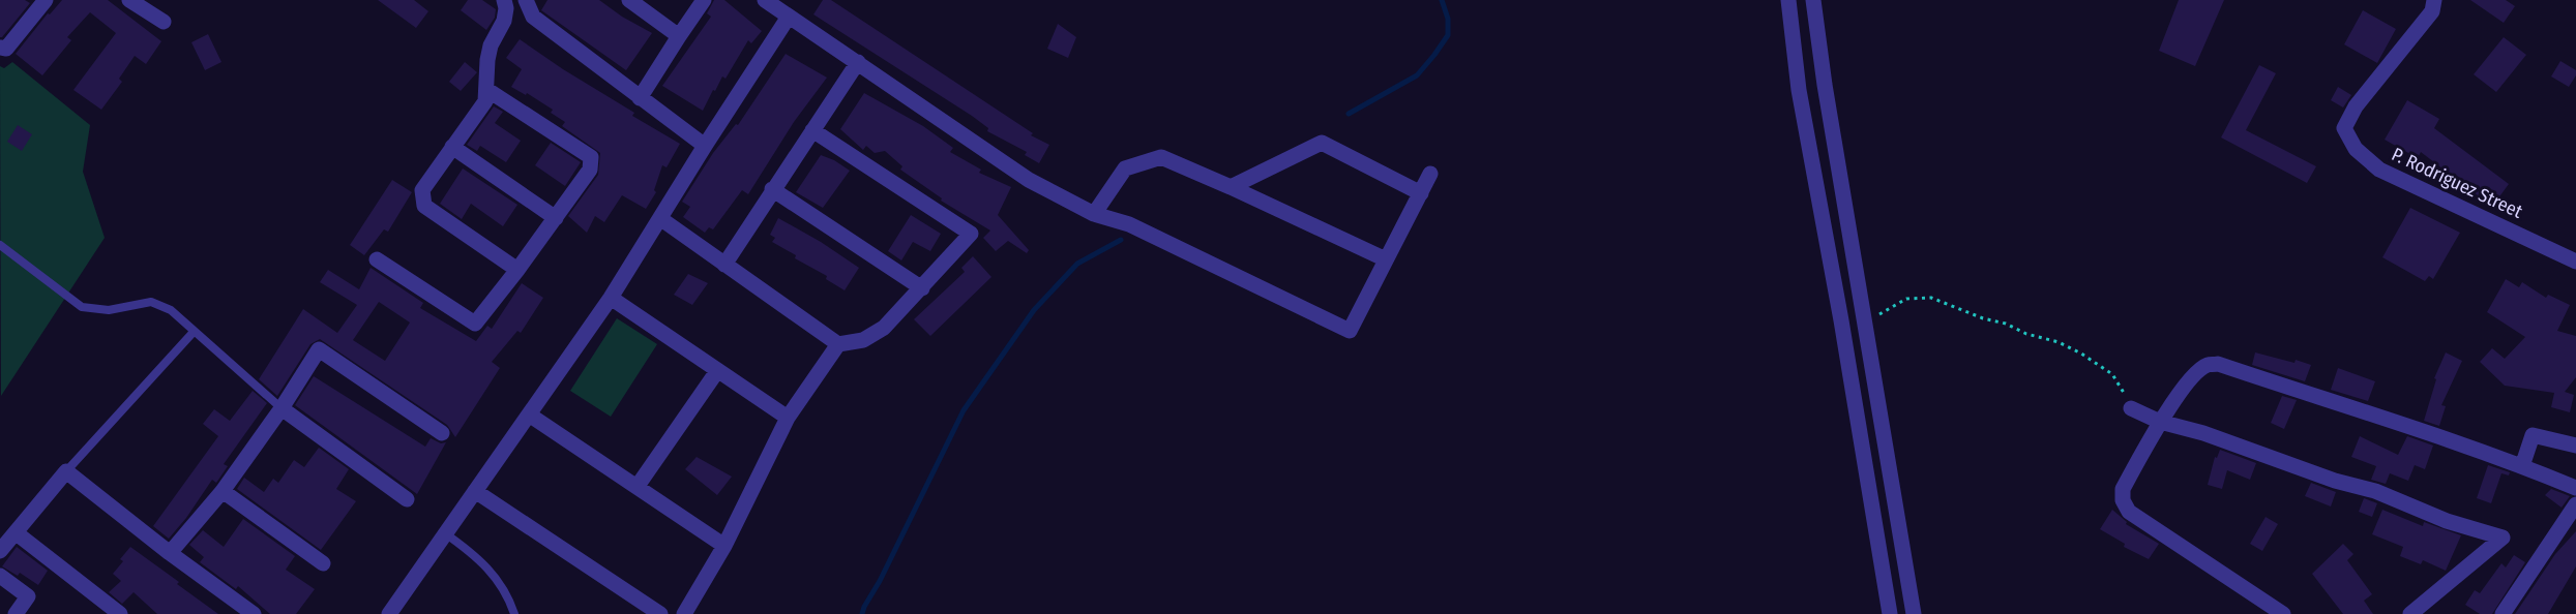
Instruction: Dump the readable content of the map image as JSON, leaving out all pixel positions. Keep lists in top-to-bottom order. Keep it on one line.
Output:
{"streets":{"street":["P. Rodriguez Street"]}}
